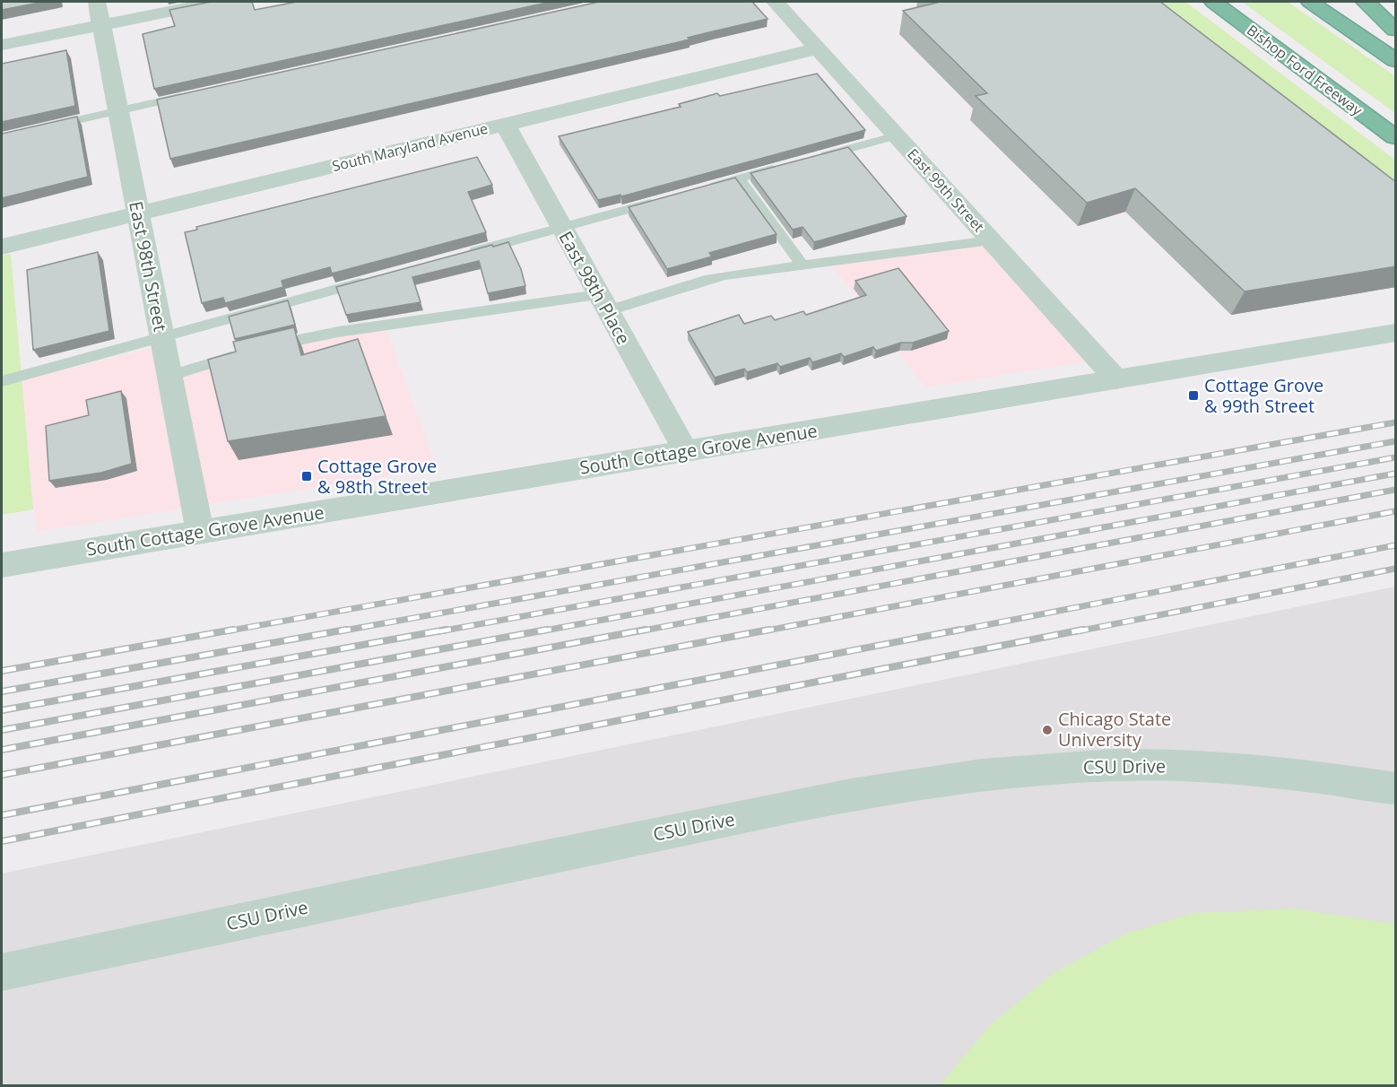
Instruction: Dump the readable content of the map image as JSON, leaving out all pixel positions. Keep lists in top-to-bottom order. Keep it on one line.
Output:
{"streets":{"highway":["Bishop Ford Freeway"],"street":["South Maryland Avenue","East 99th Street","East 98th Street","East 98th Place","South Cottage Grove Avenue","CSU Drive"]},"crossings":[["South Maryland Avenue","East 99th Street"],["South Maryland Avenue","East 98th Street"],["South Maryland Avenue","East 98th Place"],["East 99th Street","South Cottage Grove Avenue"],["East 98th Street","South Cottage Grove Avenue"],["East 98th Place","South Cottage Grove Avenue"]],"places":{"transit":["Cottage Grove & 99th Street","Cottage Grove & 98th Street"],"other":["Chicago State University"]}}
